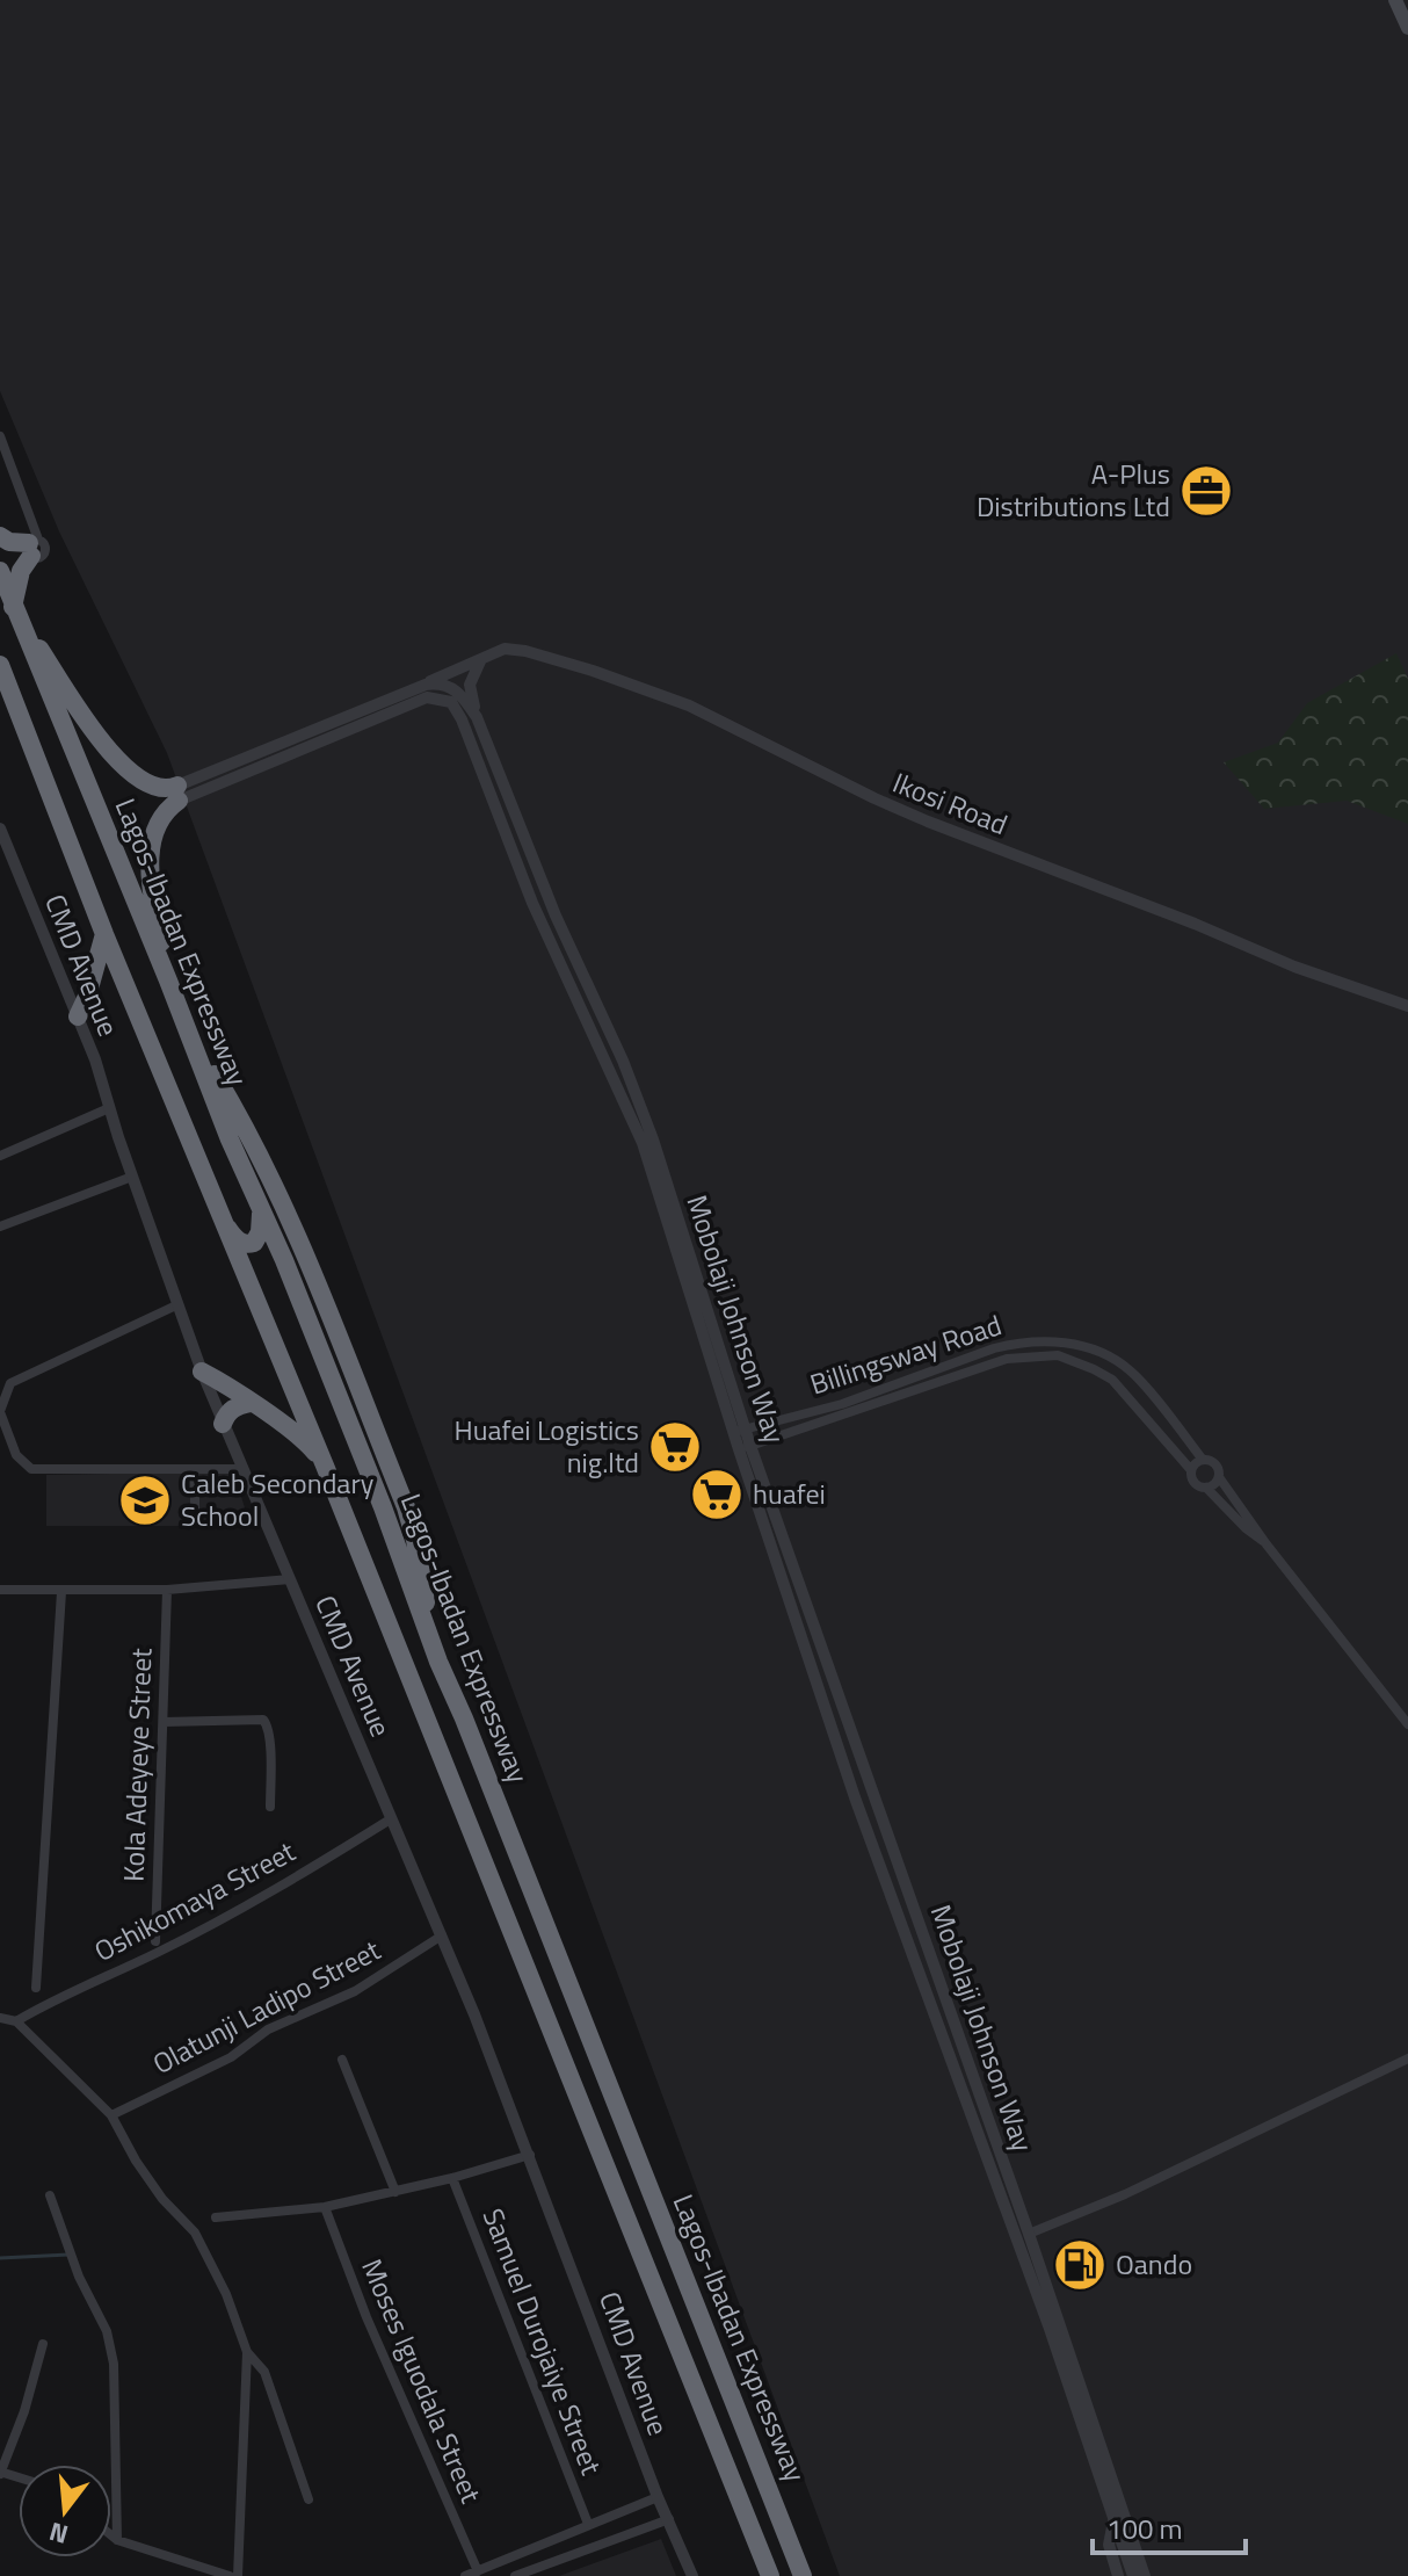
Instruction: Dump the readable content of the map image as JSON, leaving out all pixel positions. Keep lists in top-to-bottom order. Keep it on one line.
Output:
{"streets":{"highway":["Lagos-Ibadan Expressway"],"street":["Ikosi Road","CMD Avenue","Mobolaji Johnson Way","Billingsway Road","Kola Adeyeye Street","Oshikomaya Street","Olatunji Ladipo Street","Samuel Durojaiye Street","Moses Iguodala Street"]},"crossings":[["CMD Avenue","Oshikomaya Street"],["CMD Avenue","Olatunji Ladipo Street"],["Mobolaji Johnson Way","Billingsway Road"]],"places":{"office":["A-Plus Distributions Ltd"],"supermarket":["Huafei Logistics nig.ltd","huafei"],"school or university":["Caleb Secondary School"],"fuel station":["Oando"]},"scale_bar":"100 m","north":"bottom"}
